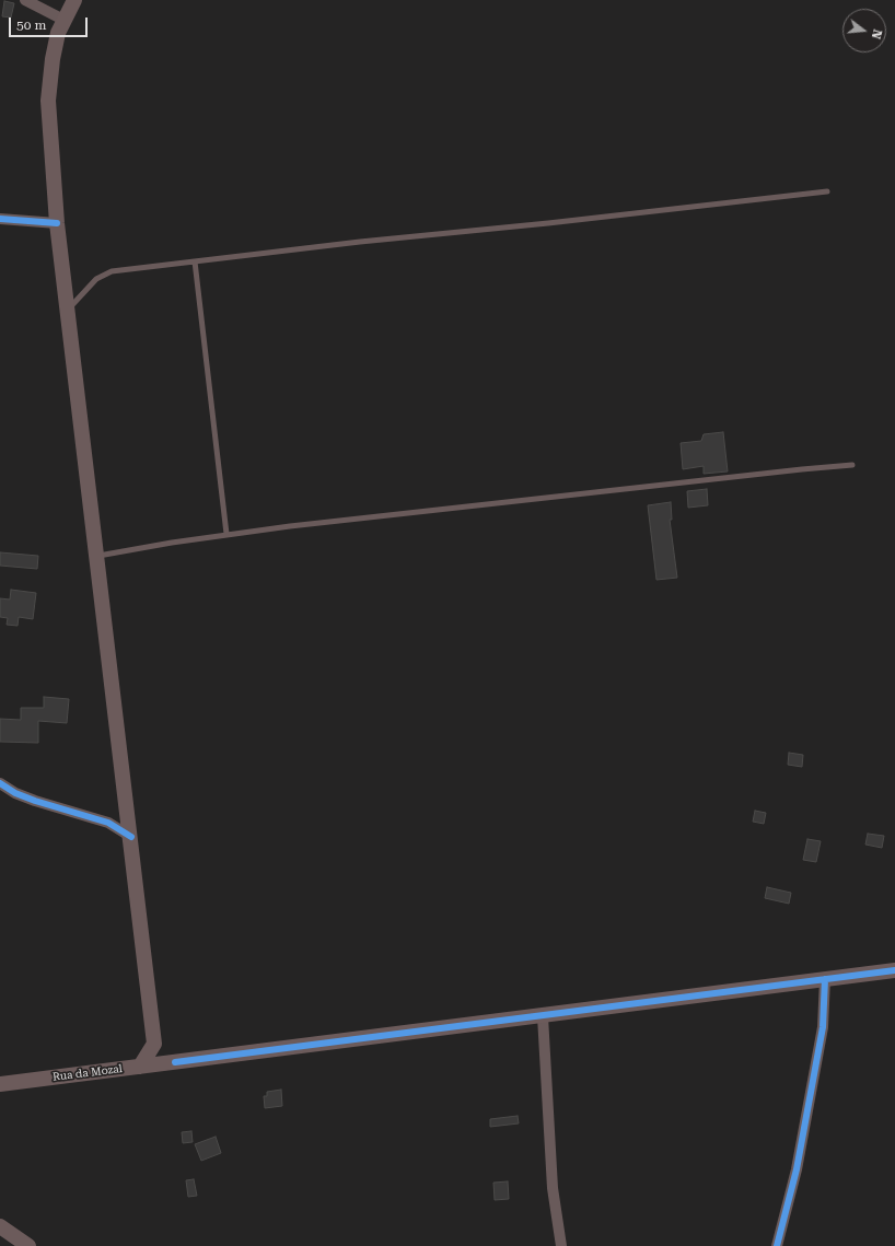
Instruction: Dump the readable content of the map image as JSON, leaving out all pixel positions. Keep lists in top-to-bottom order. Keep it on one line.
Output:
{"streets":{"main road":["Rua da Mozal"]},"scale_bar":"50 m","north":"right"}
